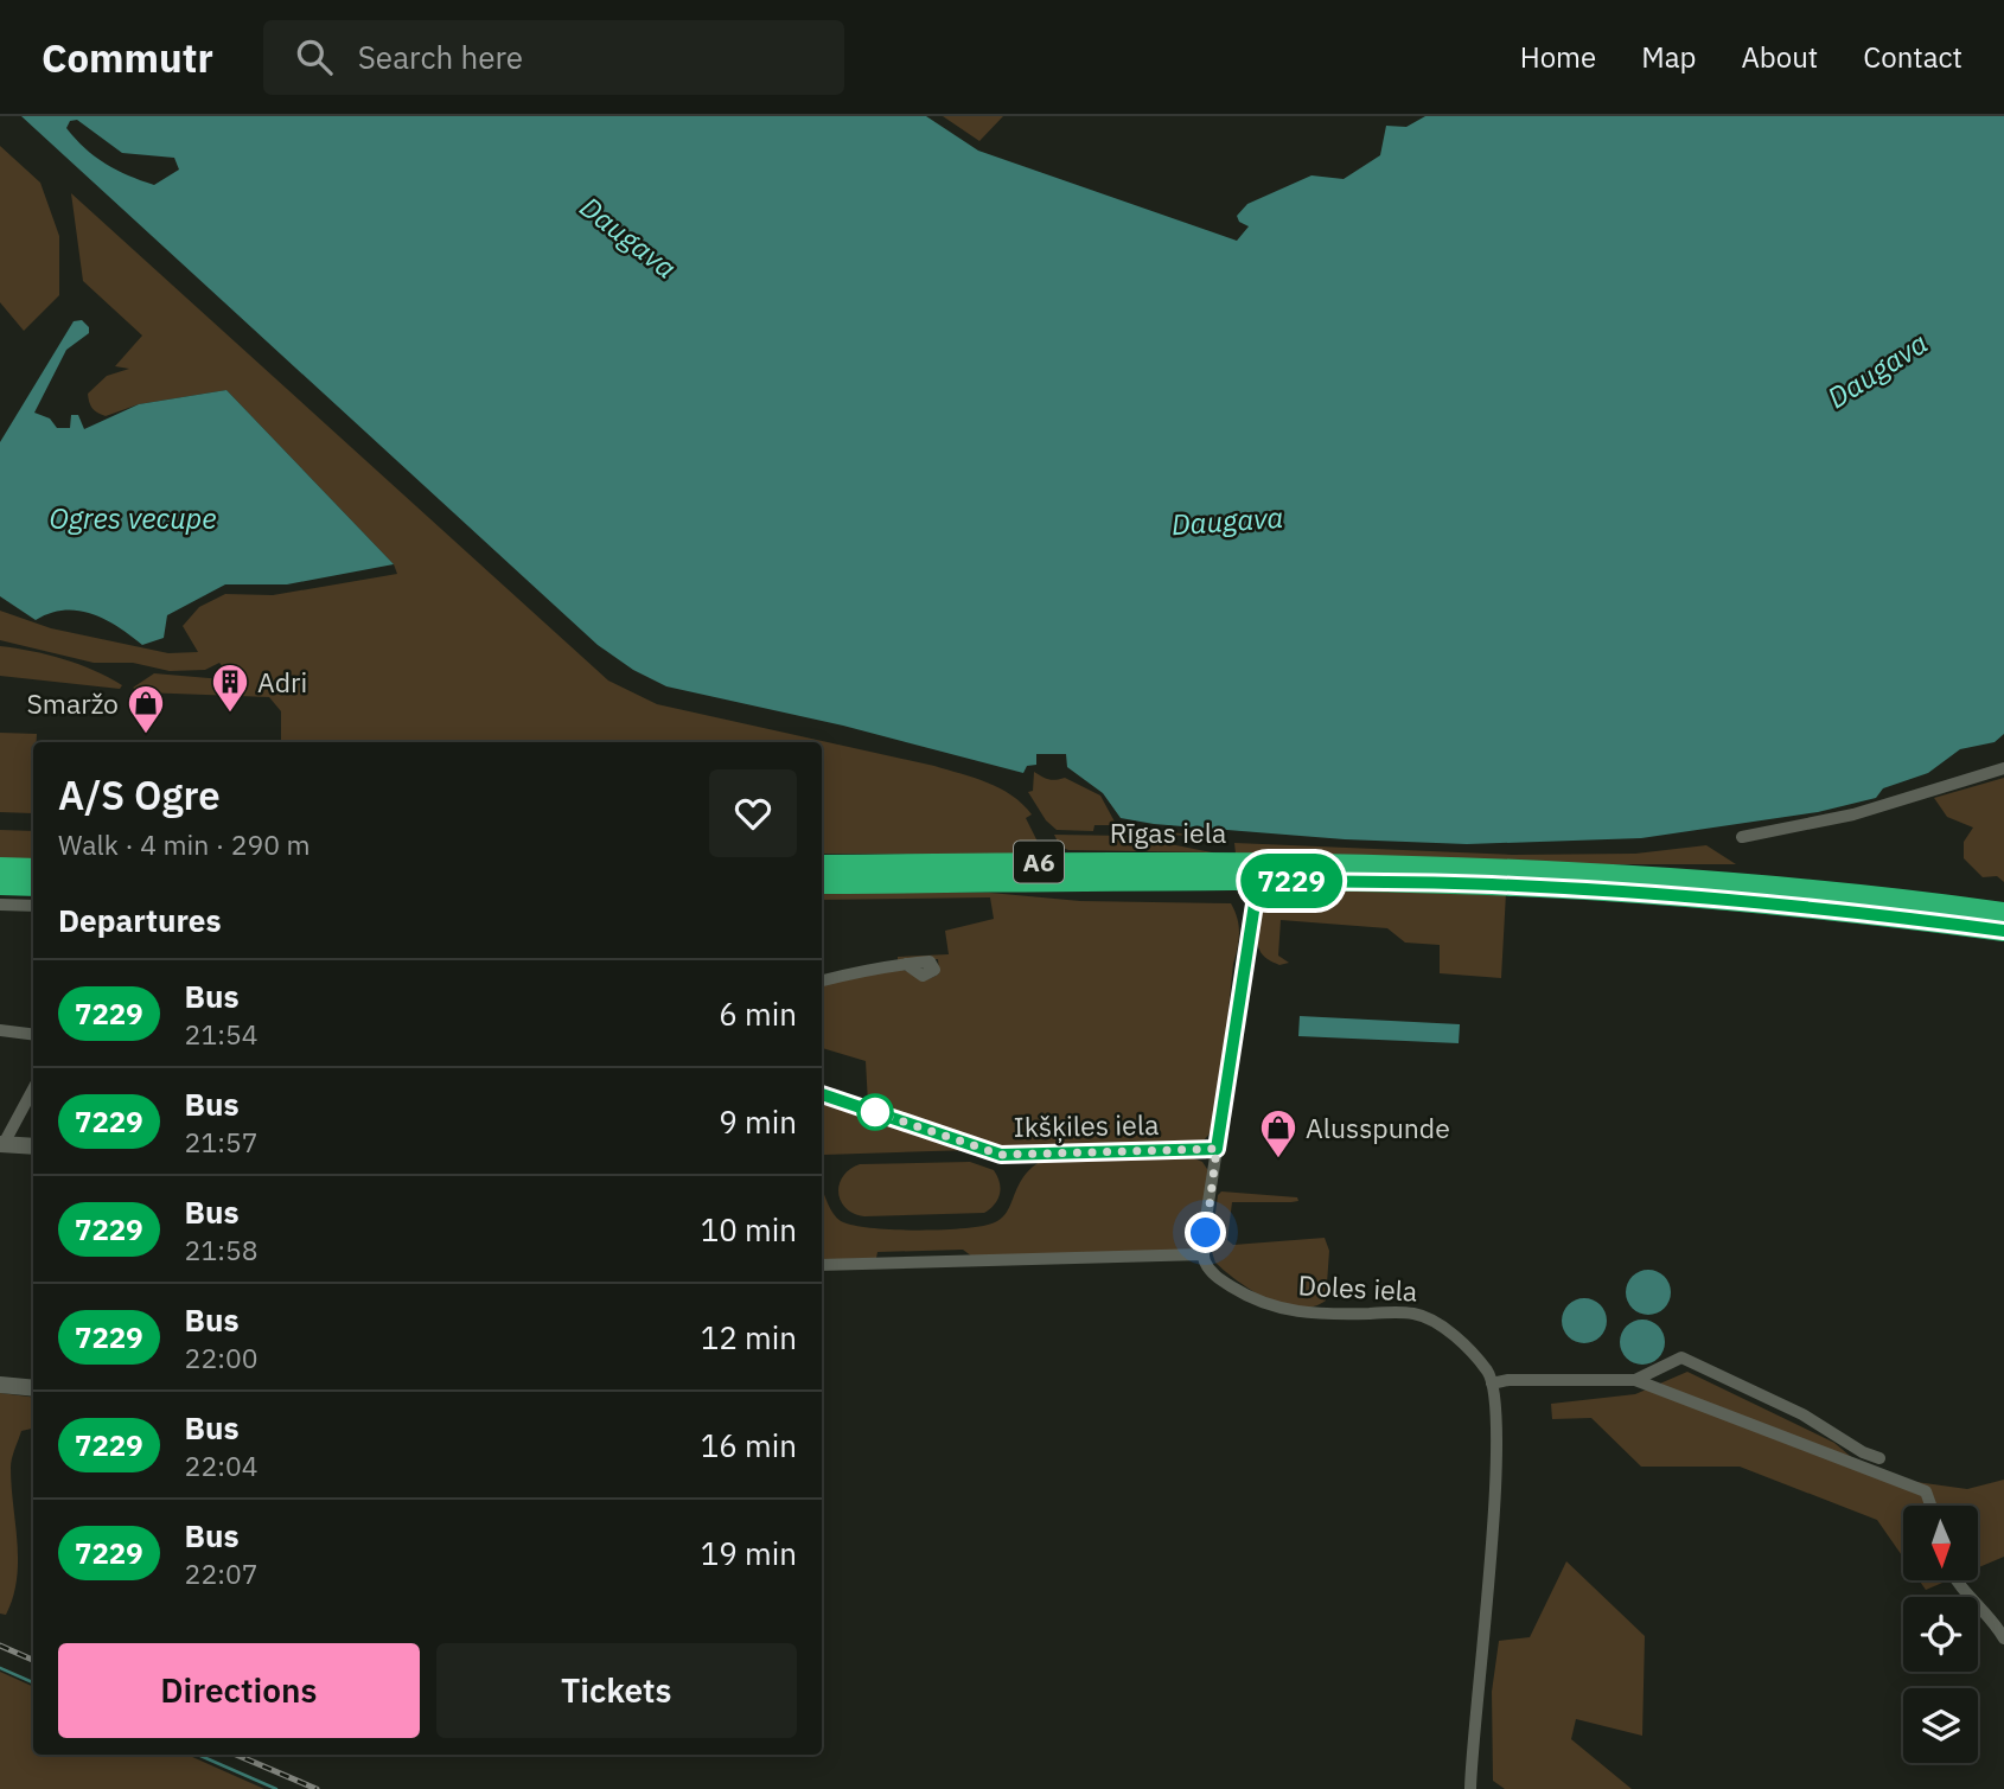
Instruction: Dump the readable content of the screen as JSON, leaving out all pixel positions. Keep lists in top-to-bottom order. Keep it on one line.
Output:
{"streets":{"highway":["Rīgas iela","A6"],"street":["Ikšķiles iela","Doles iela"]},"crossings":[["Rīgas iela","A6"]],"water":["Daugava","Ogres vecupe"],"places":{"building":["Adri"],"shop":["Smaržo","Alusspunde"]},"lines":["bus line 7229"],"north":"bottom","page":{"header":"Commutr","search":"Search here","nav":["Home","Map","About","Contact"],"on_map":"7229","heading":[["A/S Ogre","Walk · 4 min · 290 m"],"Departures"],"list":[{"mark":"7229","name":"Bus","note":"21:54","value":"6 min"},{"mark":"7229","name":"Bus","note":"21:57","value":"9 min"},{"mark":"7229","name":"Bus","note":"21:58","value":"10 min"},{"mark":"7229","name":"Bus","note":"22:00","value":"12 min"},{"mark":"7229","name":"Bus","note":"22:04","value":"16 min"},{"mark":"7229","name":"Bus","note":"22:07","value":"19 min"}],"buttons":["Directions","Tickets"]}}
